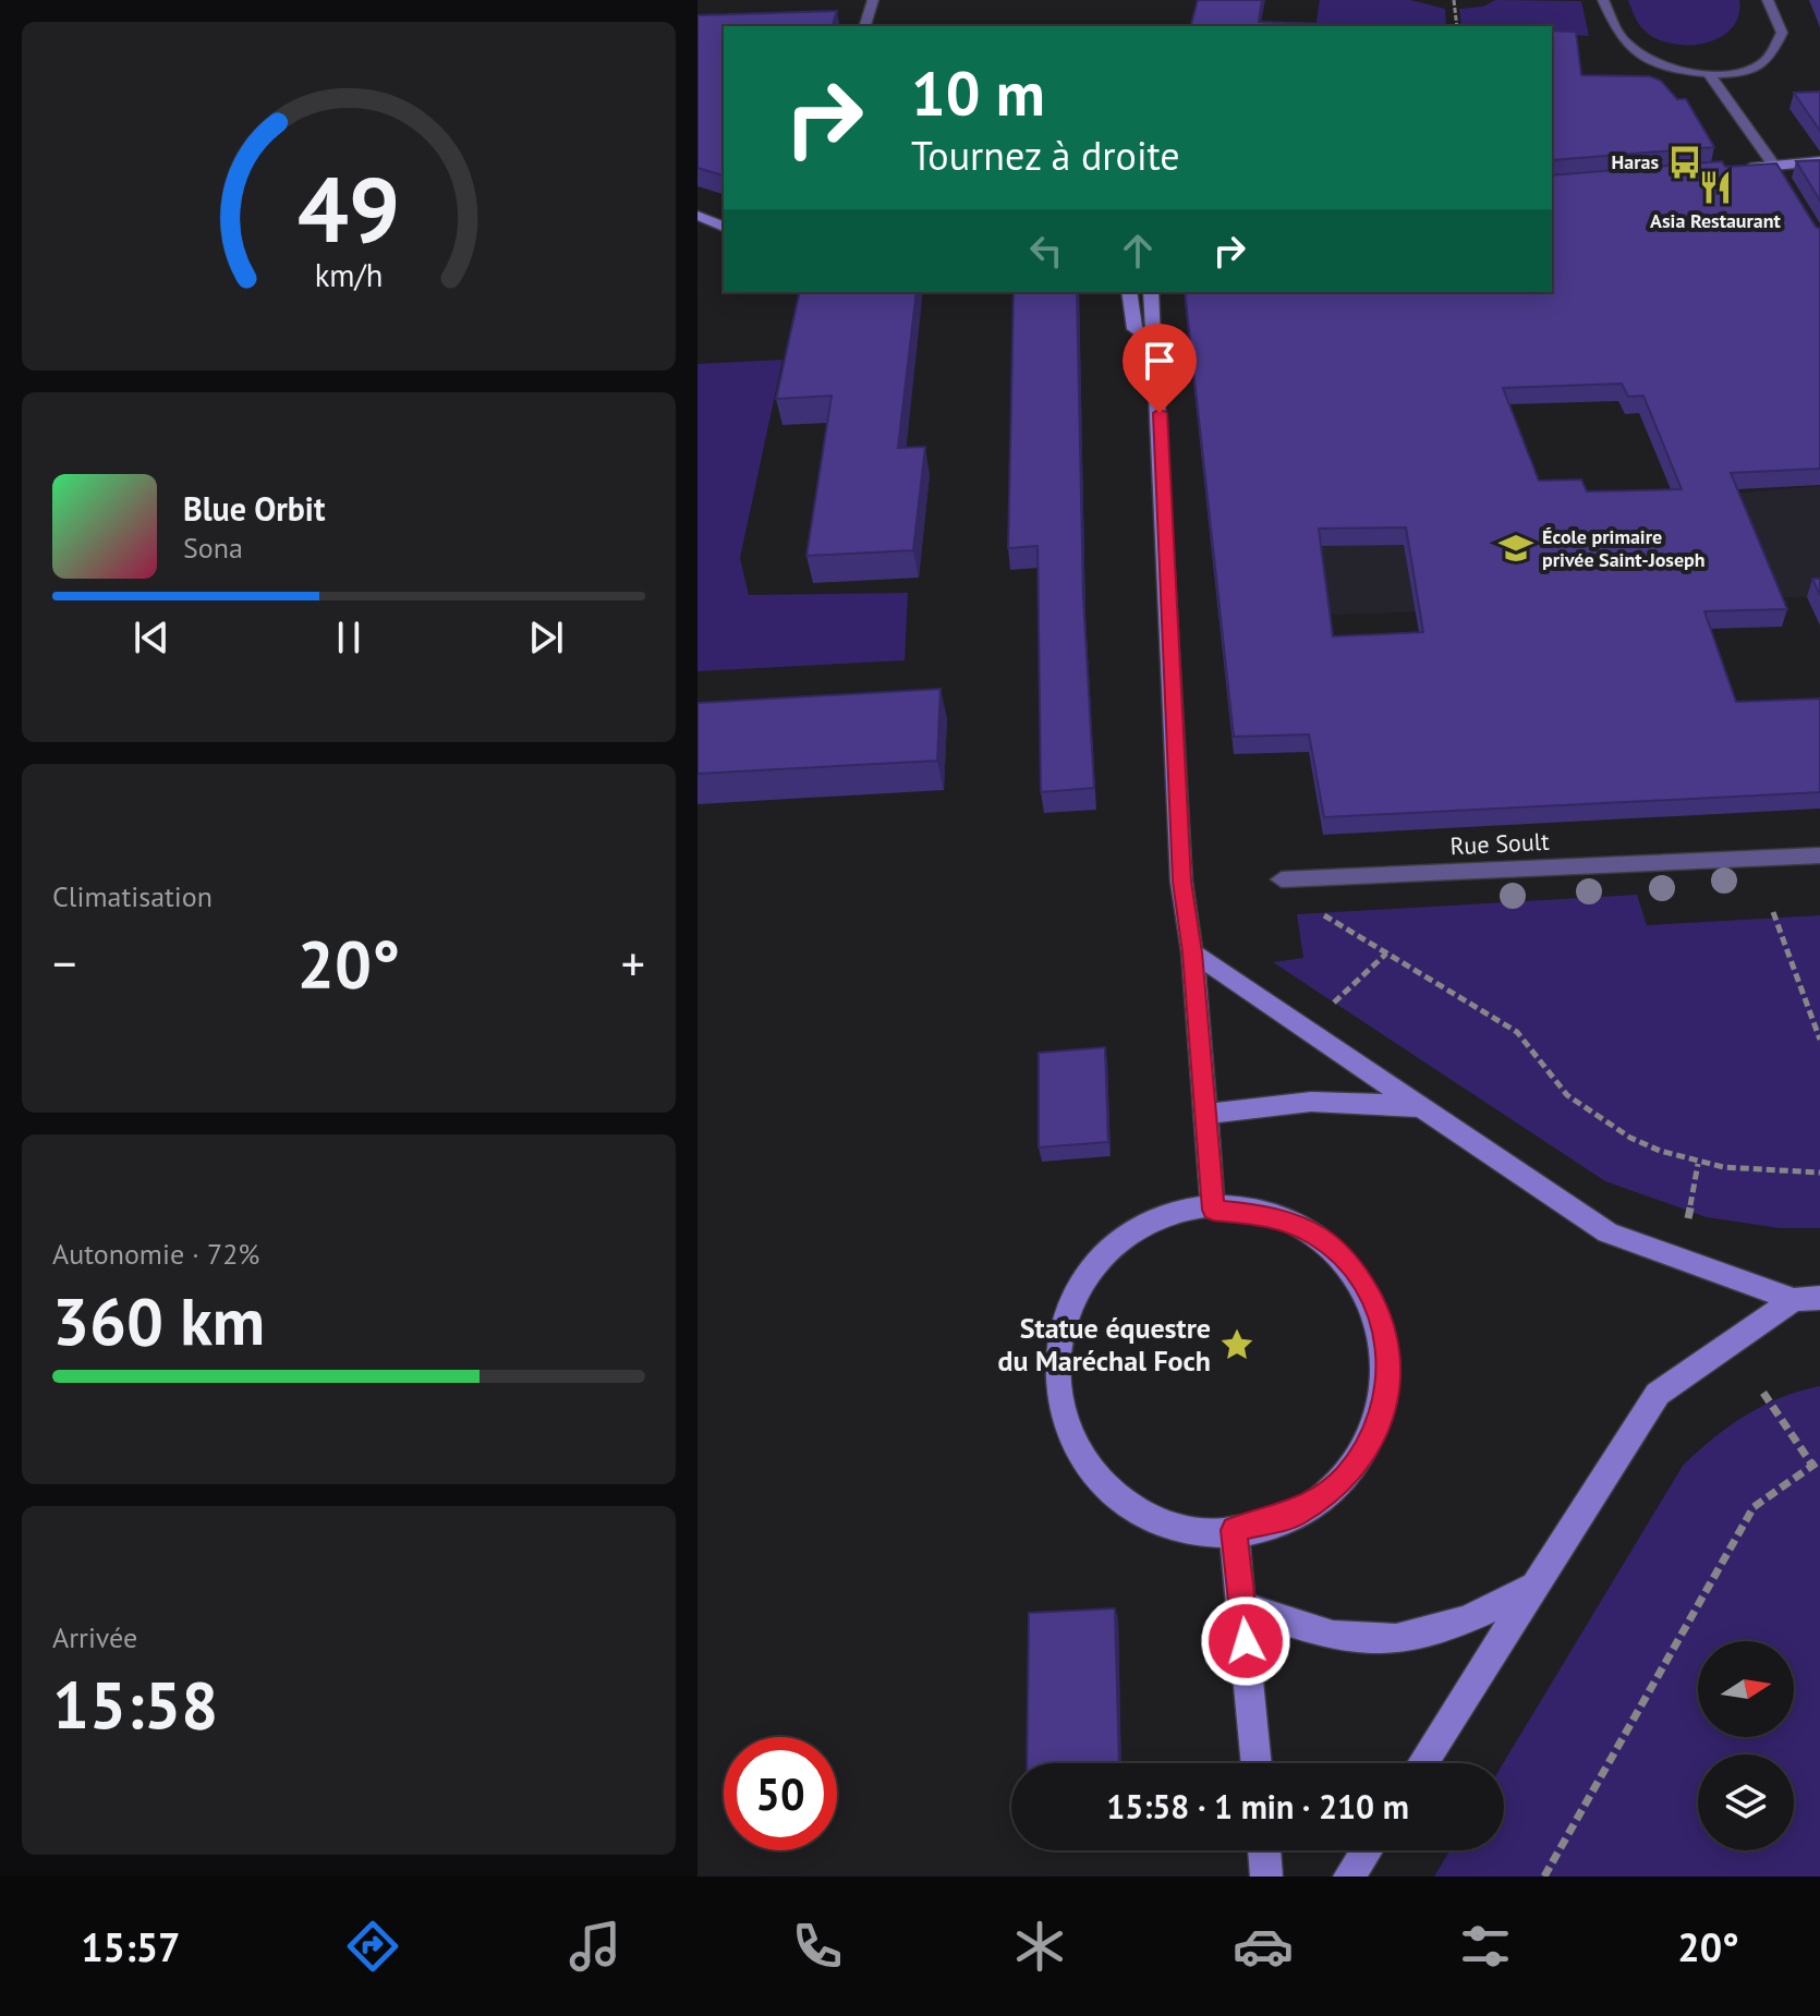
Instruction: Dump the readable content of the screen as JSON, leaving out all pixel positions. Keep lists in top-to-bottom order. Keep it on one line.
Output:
{"streets":{"street":["Rue Soult"]},"places":{"bus stop":["Haras"],"restaurant":["Asia Restaurant"],"school or university":["École primaire privée Saint-Joseph"],"place":["Statue équestre du Maréchal Foch"]},"north":"right","page":{"turn":["10 m","Tournez à droite"],"song":["Blue Orbit","Sona"],"tile":["Climatisation",["Autonomie · 72%","360 km"],["Arrivée","15:58"]],"heat":["−","20°","+"],"limit":"50","trip":"15:58 · 1 min · 210 m","tabs":["15:57","20°"],"gauge":["49","km/h"]}}
